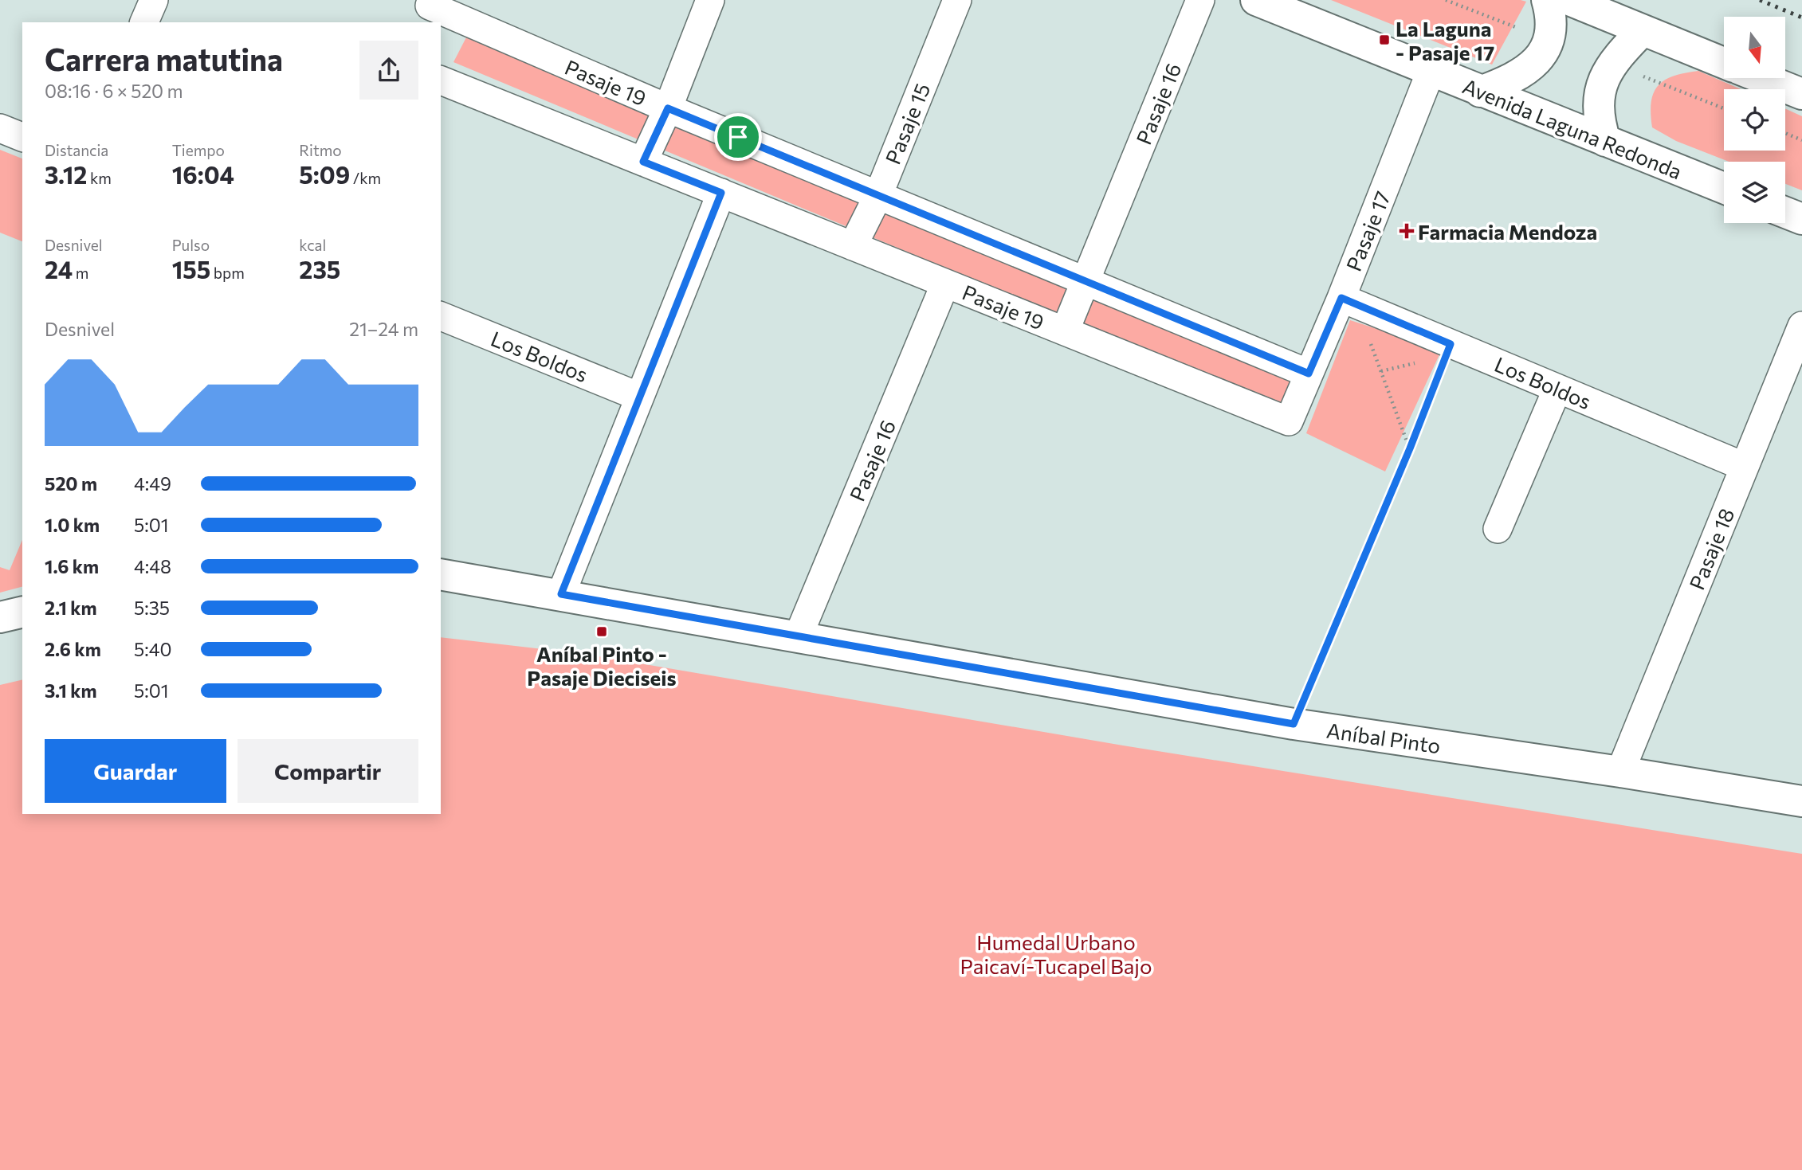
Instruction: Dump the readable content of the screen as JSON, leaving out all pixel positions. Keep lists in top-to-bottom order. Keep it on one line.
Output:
{"streets":{"street":["Pasaje 19","Pasaje 16","Pasaje 15","Avenida Laguna Redonda","Pasaje 17","Los Boldos","Pasaje 18","Aníbal Pinto"]},"crossings":[["Pasaje 19","Pasaje 16"],["Pasaje 19","Pasaje 15"],["Pasaje 19","Pasaje 17"],["Pasaje 16","Aníbal Pinto"],["Avenida Laguna Redonda","Pasaje 17"],["Pasaje 17","Los Boldos"],["Los Boldos","Pasaje 18"],["Pasaje 18","Aníbal Pinto"]],"parks":["Humedal Urbano Paicaví-Tucapel Bajo"],"places":{"transit":["La Laguna - Pasaje 17","Aníbal Pinto - Pasaje Dieciseis"],"health":["Farmacia Mendoza"]},"north":"bottom","page":{"heading":["Carrera matutina","08:16 · 6 × 520 m"],"stats":[["Distancia","3.12 km"],["Tiempo","16:04"],["Ritmo","5:09 /km"],["Desnivel","24 m"],["Pulso","155 bpm"],["kcal","235"]],"chart":["Desnivel","21–24 m"],"list":[{"name":"520 m","note":"4:49"},{"name":"1.0 km","note":"5:01"},{"name":"1.6 km","note":"4:48"},{"name":"2.1 km","note":"5:35"},{"name":"2.6 km","note":"5:40"},{"name":"3.1 km","note":"5:01"}],"buttons":["Guardar","Compartir"]}}
